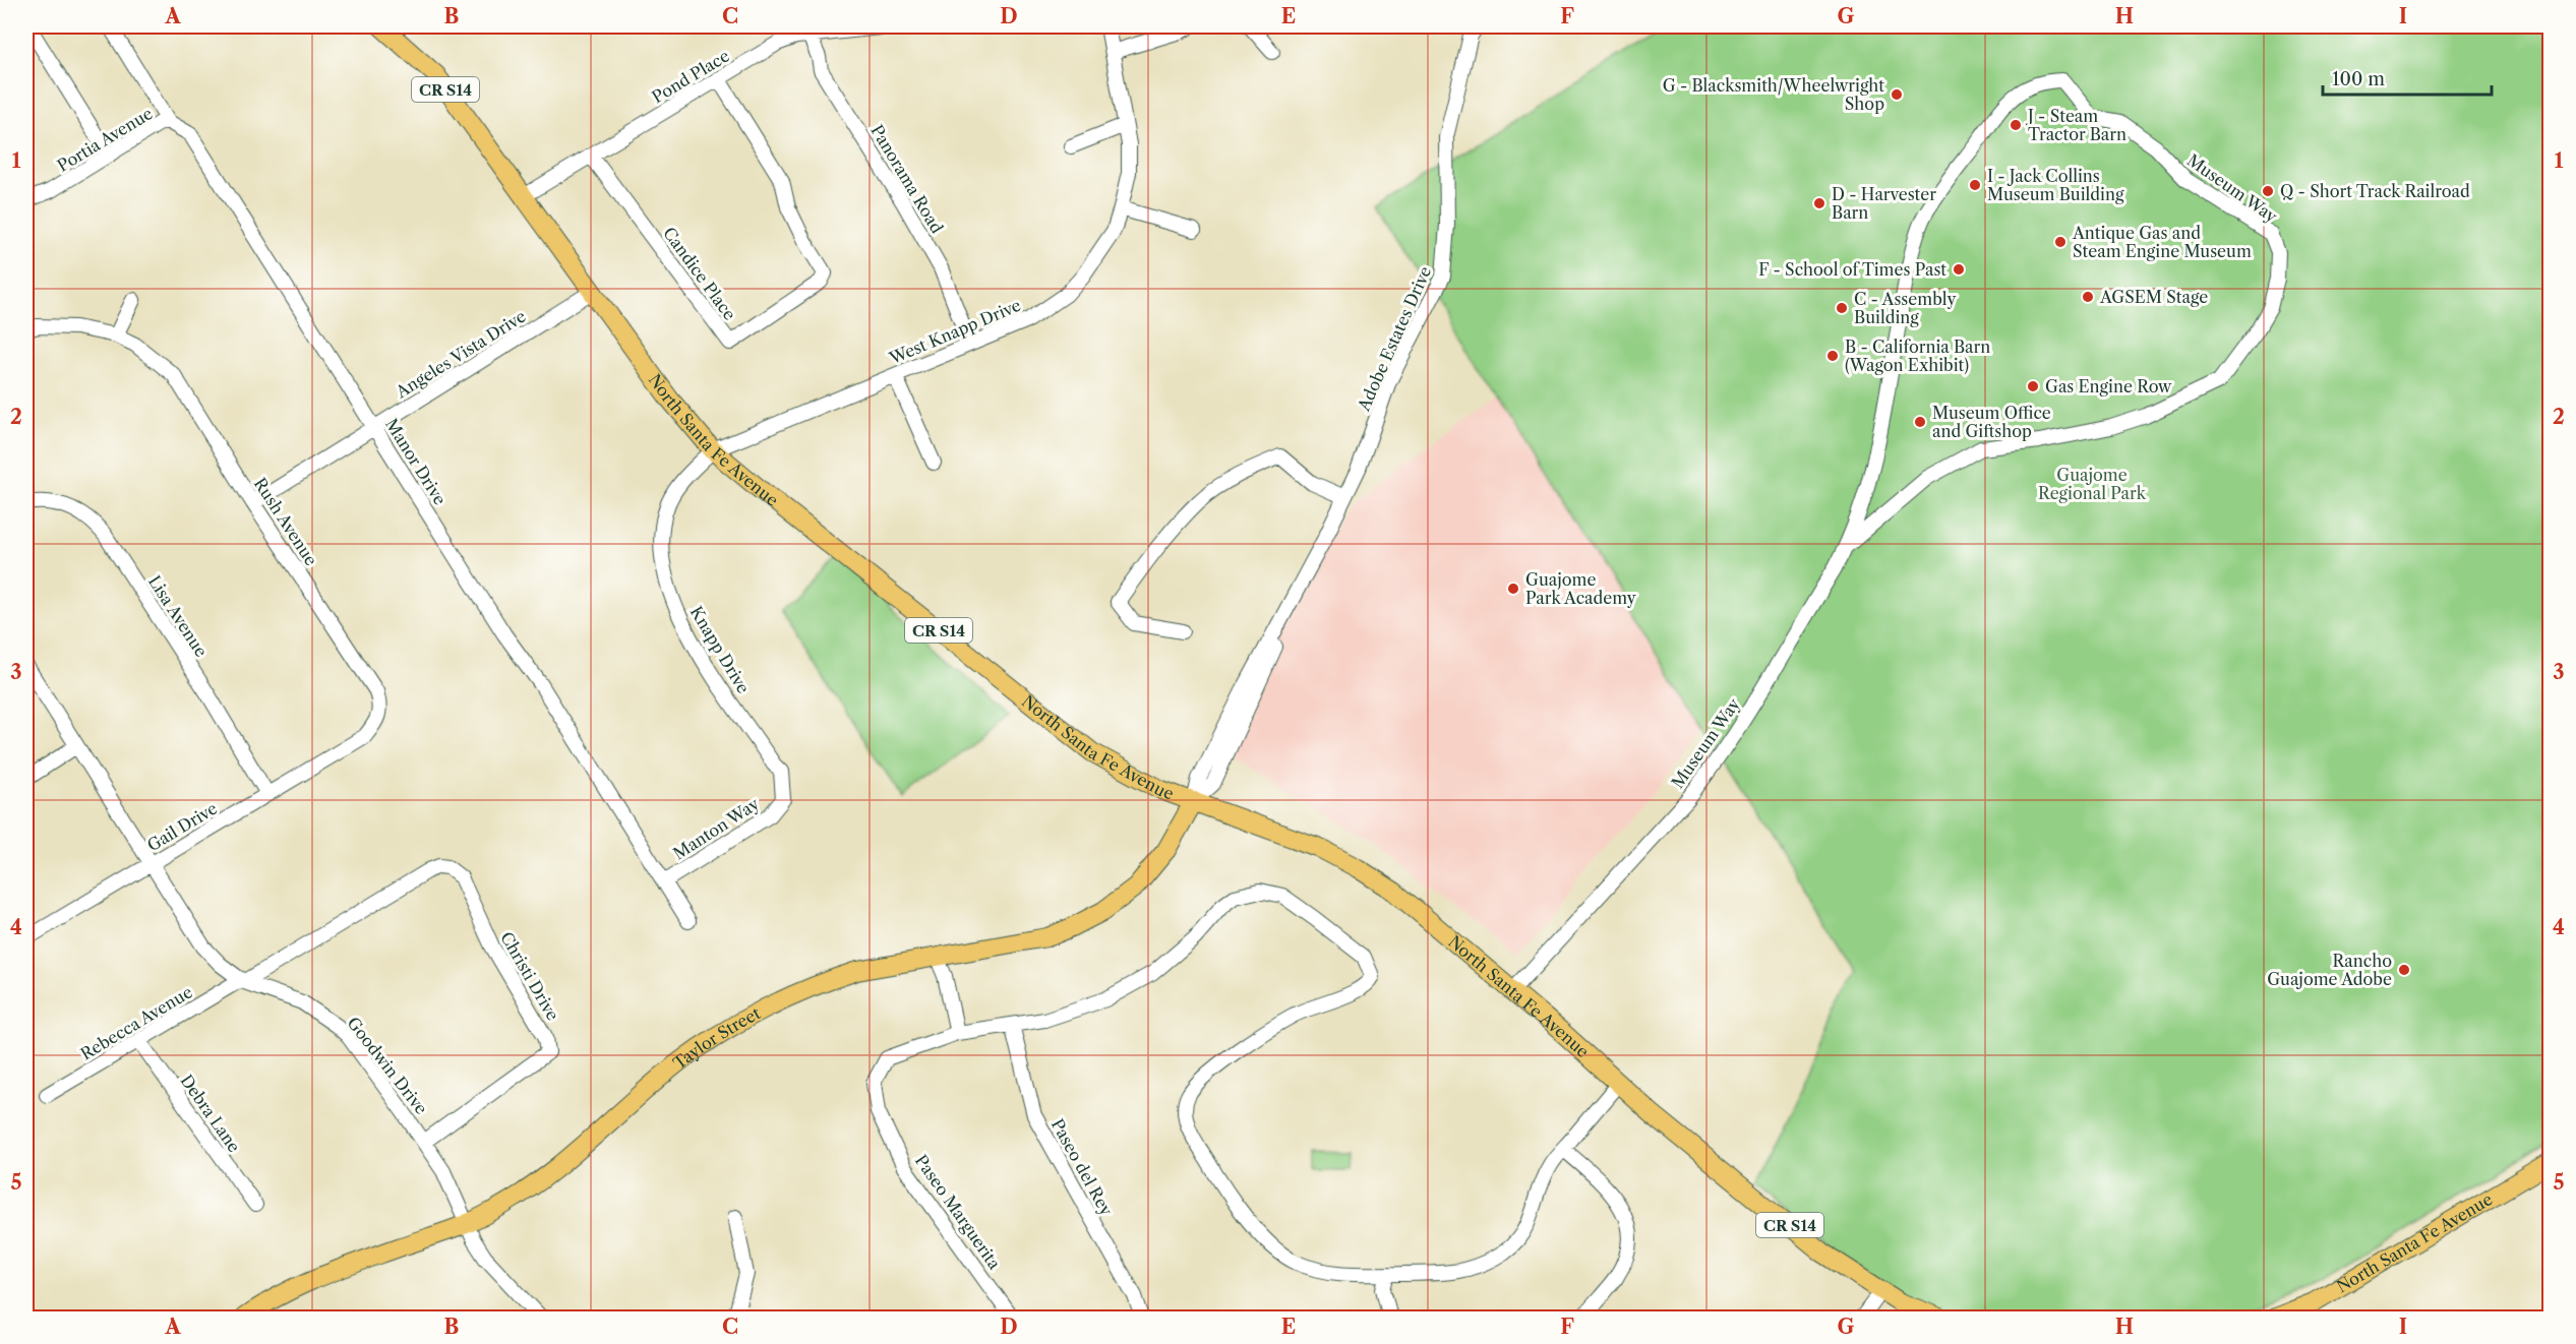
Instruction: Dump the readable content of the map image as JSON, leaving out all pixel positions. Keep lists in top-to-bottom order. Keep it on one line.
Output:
{"streets":{"main road":["CR S14","North Santa Fe Avenue","Taylor Street"],"street":["Pond Place","Portia Avenue","Panorama Road","Museum Way","Candice Place","West Knapp Drive","Adobe Estates Drive","Angeles Vista Drive","Manor Drive","Rush Avenue","Lisa Avenue","Knapp Drive","Gail Drive","Manton Way","Christi Drive","Rebecca Avenue","Goodwin Drive","Debra Lane","Paseo del Rey","Paseo Marguerita"]},"crossings":[["Pond Place","Panorama Road"],["Pond Place","Candice Place"],["Pond Place","North Santa Fe Avenue"],["Portia Avenue","Manor Drive"],["Panorama Road","West Knapp Drive"],["Museum Way","North Santa Fe Avenue"],["West Knapp Drive","North Santa Fe Avenue"],["West Knapp Drive","Knapp Drive"],["Adobe Estates Drive","North Santa Fe Avenue"],["Adobe Estates Drive","Taylor Street"],["Angeles Vista Drive","North Santa Fe Avenue"],["Angeles Vista Drive","Manor Drive"],["Angeles Vista Drive","Rush Avenue"],["North Santa Fe Avenue","Knapp Drive"],["North Santa Fe Avenue","Taylor Street"],["North Santa Fe Avenue","Paseo Marguerita"],["Manor Drive","Manton Way"],["Rush Avenue","Gail Drive"],["Lisa Avenue","Gail Drive"],["Knapp Drive","Manton Way"],["Gail Drive","Goodwin Drive"],["Christi Drive","Rebecca Avenue"],["Christi Drive","Goodwin Drive"],["Rebecca Avenue","Goodwin Drive"],["Rebecca Avenue","Debra Lane"],["Taylor Street","Goodwin Drive"],["Paseo del Rey","Paseo Marguerita"]],"parks":["Guajome Regional Park"],"places":["G - Blacksmith/Wheelwright Shop","J - Steam Tractor Barn","I - Jack Collins Museum Building","Q - Short Track Railroad","D - Harvester Barn","Antique Gas and Steam Engine Museum","F - School of Times Past","AGSEM Stage","C - Assembly Building","B - California Barn (Wagon Exhibit)","Gas Engine Row","Museum Office and Giftshop","Guajome Park Academy","Rancho Guajome Adobe"],"scale_bar":"100 m","grid":{"columns":["A","B","C","D","E","F","G","H","I"],"rows":["1","2","3","4","5"]}}
